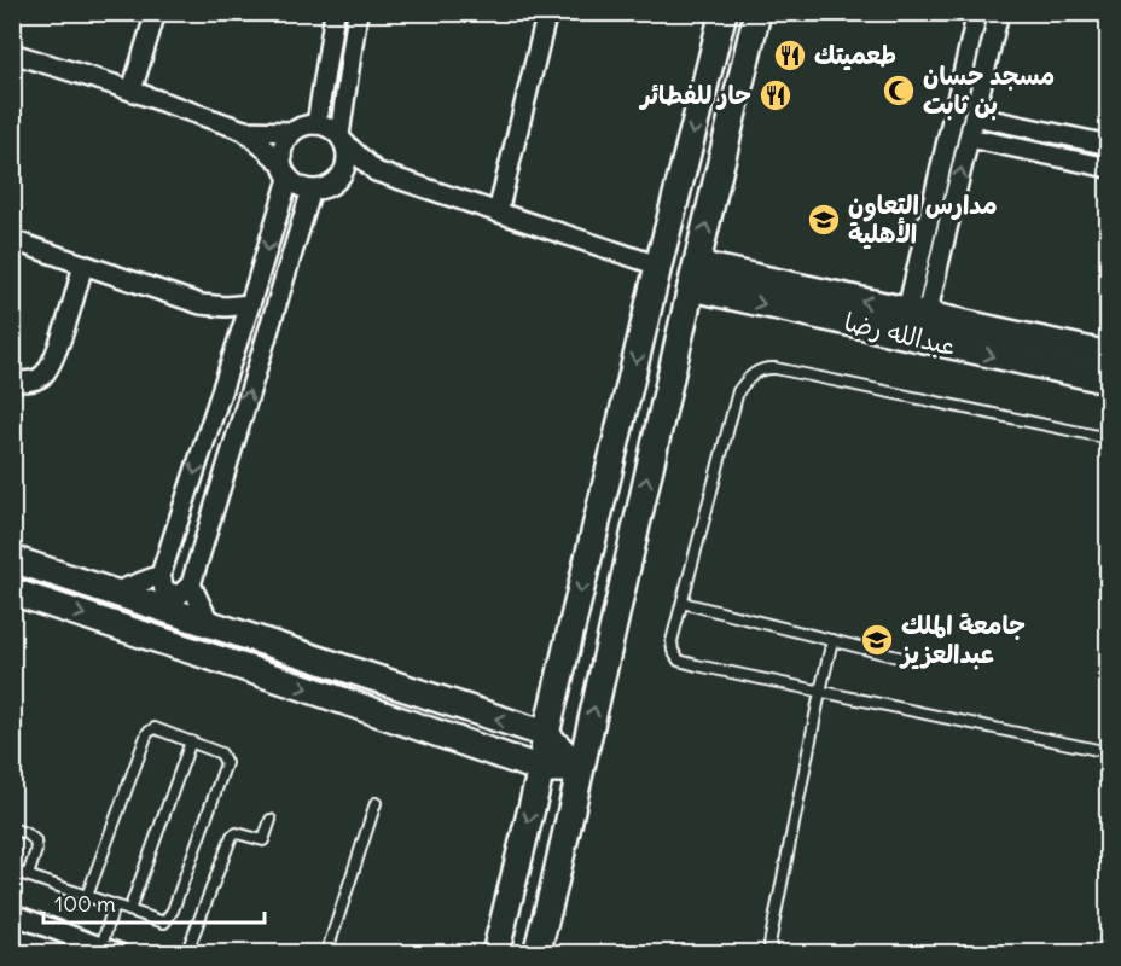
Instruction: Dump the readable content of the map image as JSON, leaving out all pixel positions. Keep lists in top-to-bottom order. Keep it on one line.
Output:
{"streets":{"street":["عبدالله رضا"]},"places":{"restaurant":["طعميتك","حار للفطائر"],"mosque":["مسجد حسان بن ثابت"],"school or university":["مدارس التعاون الأهلية","جامعة الملك عبدالعزيز"]},"scale_bar":"100 m"}
